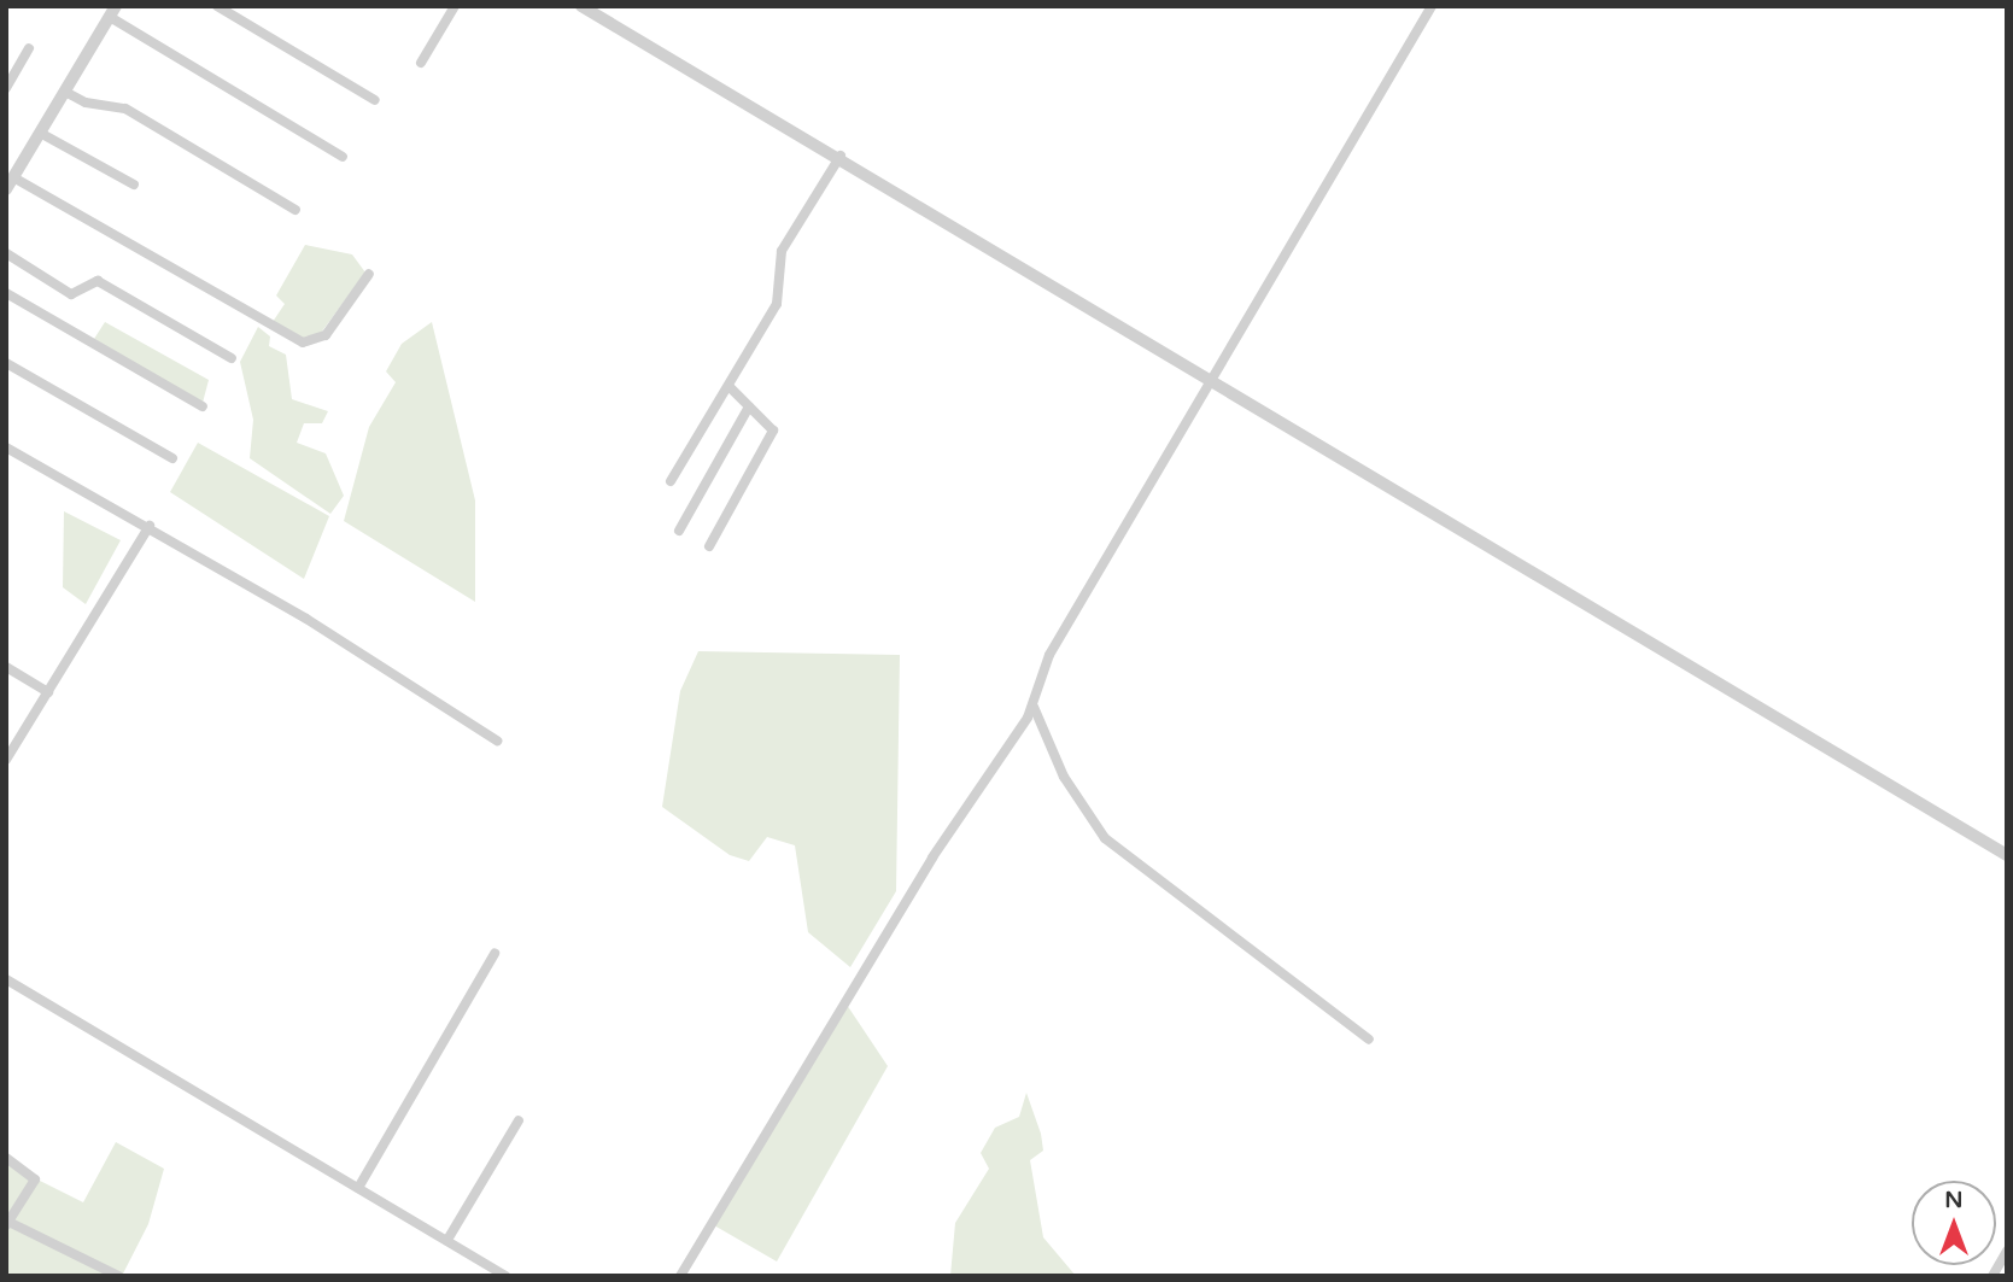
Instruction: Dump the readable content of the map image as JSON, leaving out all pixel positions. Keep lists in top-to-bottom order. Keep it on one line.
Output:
{"north":"top"}
